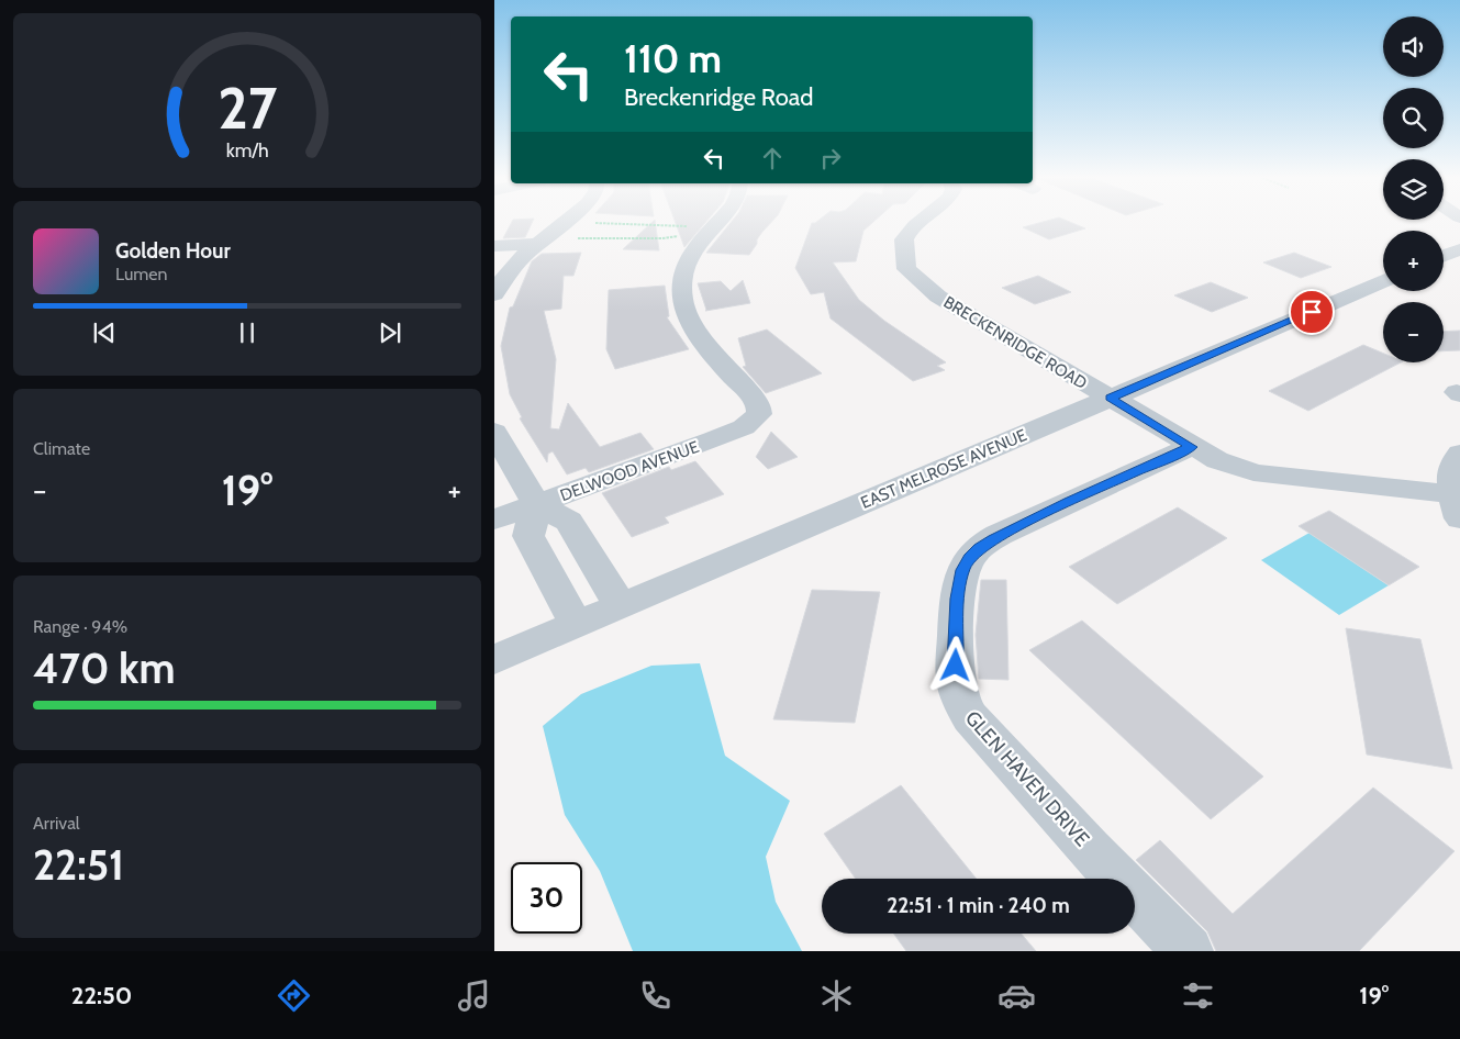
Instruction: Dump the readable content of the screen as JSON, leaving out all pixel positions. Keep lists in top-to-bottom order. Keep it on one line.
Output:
{"streets":{"street":["BRECKENRIDGE ROAD","EAST MELROSE AVENUE","DELWOOD AVENUE","GLEN HAVEN DRIVE"]},"crossings":[["BRECKENRIDGE ROAD","EAST MELROSE AVENUE"],["BRECKENRIDGE ROAD","GLEN HAVEN DRIVE"]],"page":{"map_buttons":["+","−"],"turn":["110 m","Breckenridge Road"],"song":["Golden Hour","Lumen"],"tile":["Climate",["Range · 94%","470 km"],["Arrival","22:51"]],"heat":["−","19°","+"],"limit":"30","trip":"22:51 · 1 min · 240 m","tabs":["22:50","19°"],"gauge":["27","km/h"]}}
